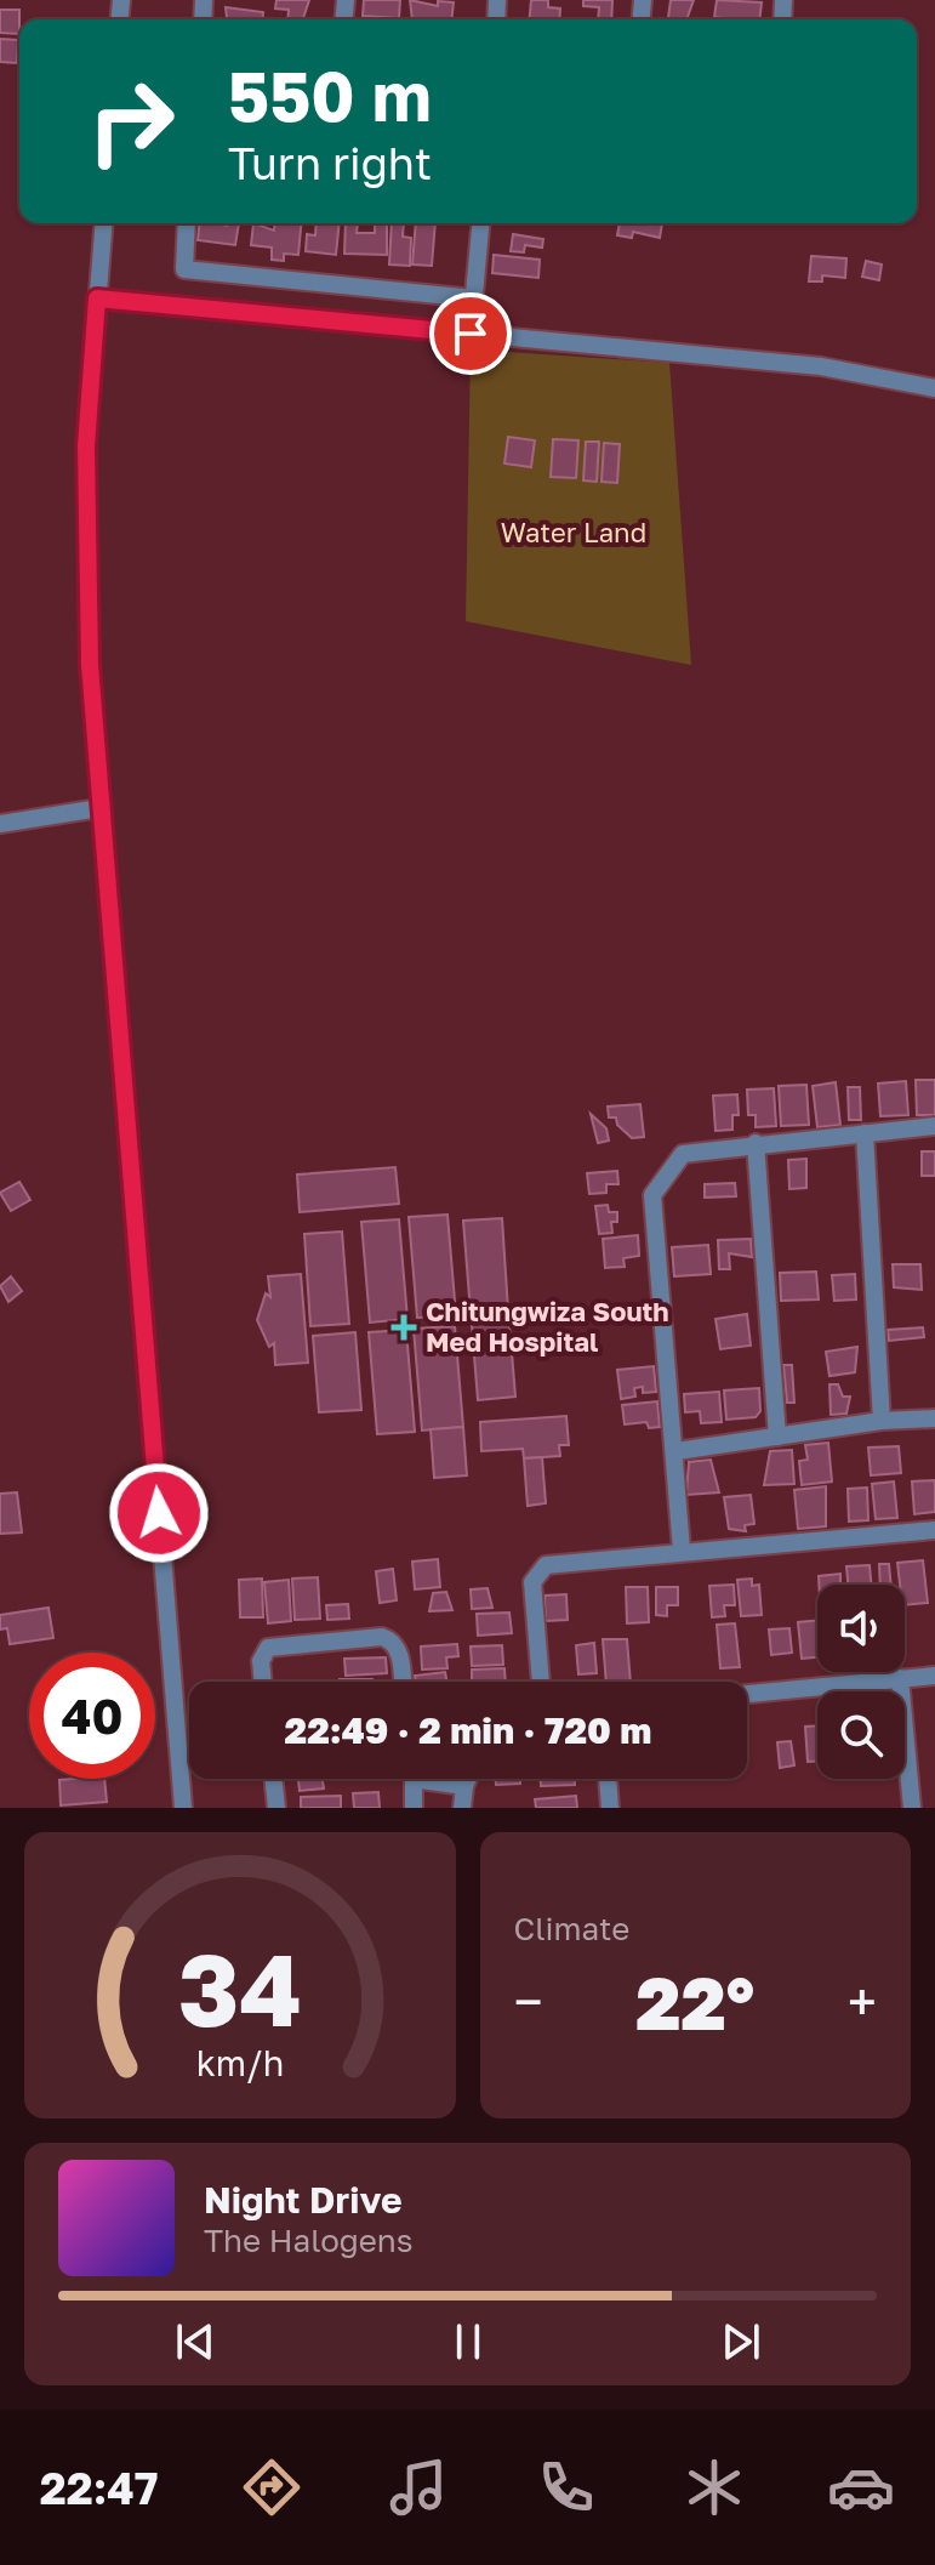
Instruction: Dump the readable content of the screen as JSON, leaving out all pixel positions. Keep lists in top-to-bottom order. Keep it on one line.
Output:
{"parks":["Water Land"],"places":{"health":["Chitungwiza South Med Hospital"]},"page":{"turn":["550 m","Turn right"],"limit":"40","trip":"22:49 · 2 min · 720 m","tile":"Climate","heat":["−","22°","+"],"song":["Night Drive","The Halogens"],"tabs":"22:47","gauge":["34","km/h"]}}
